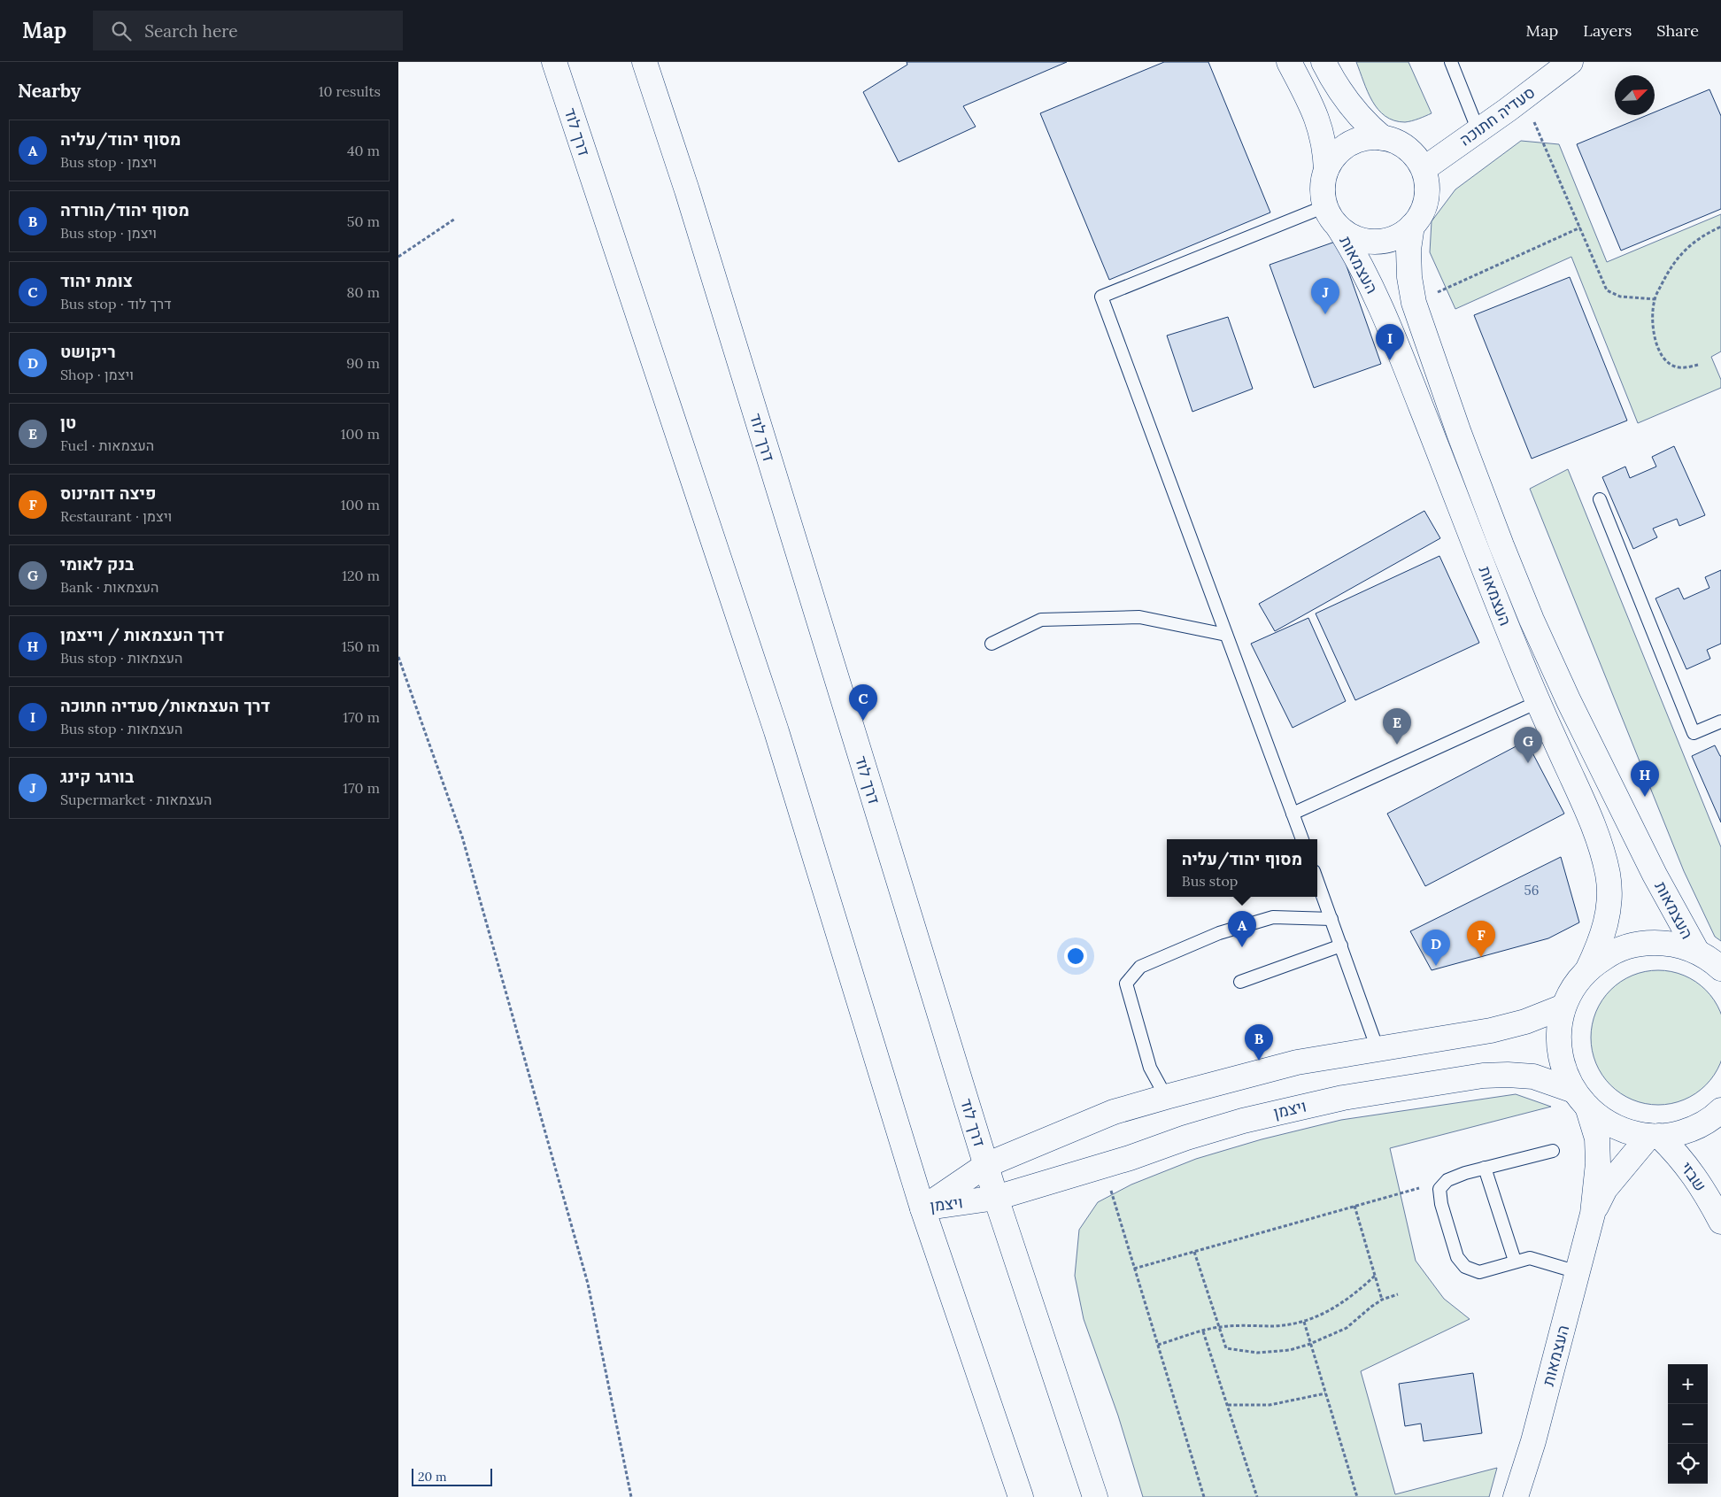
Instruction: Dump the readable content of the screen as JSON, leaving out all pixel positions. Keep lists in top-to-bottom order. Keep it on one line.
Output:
{"streets":{"street":["סעדיה חתוכה","דרך לוד","העצמאות","ויצמן","שבזי"]},"crossings":[["סעדיה חתוכה","העצמאות"],["דרך לוד","ויצמן"],["העצמאות","ויצמן"],["העצמאות","שבזי"]],"house_numbers":["56"],"scale_bar":"20 m","north":"top right","page":{"header":"Map","search":"Search here","nav":["Map","Layers","Share"],"heading":["Nearby","10 results"],"list":[{"mark":"A","name":"מסוף יהוד/עליה","note":"Bus stop · ויצמן","value":"40 m"},{"mark":"B","name":"מסוף יהוד/הורדה","note":"Bus stop · ויצמן","value":"50 m"},{"mark":"C","name":"צומת יהוד","note":"Bus stop · דרך לוד","value":"80 m"},{"mark":"D","name":"ריקושט","note":"Shop · ויצמן","value":"90 m"},{"mark":"E","name":"טן","note":"Fuel · העצמאות","value":"100 m"},{"mark":"F","name":"פיצה דומינוס","note":"Restaurant · ויצמן","value":"100 m"},{"mark":"G","name":"בנק לאומי","note":"Bank · העצמאות","value":"120 m"},{"mark":"H","name":"דרך העצמאות / וייצמן","note":"Bus stop · העצמאות","value":"150 m"},{"mark":"I","name":"דרך העצמאות/סעדיה חתוכה","note":"Bus stop · העצמאות","value":"170 m"},{"mark":"J","name":"בורגר קינג","note":"Supermarket · העצמאות","value":"170 m"}],"pins":["J","I","C","E","G","H","A","F","D","B"],"popup":["מסוף יהוד/עליה","Bus stop"],"map_buttons":["+","−"],"scale":"20 m"}}
